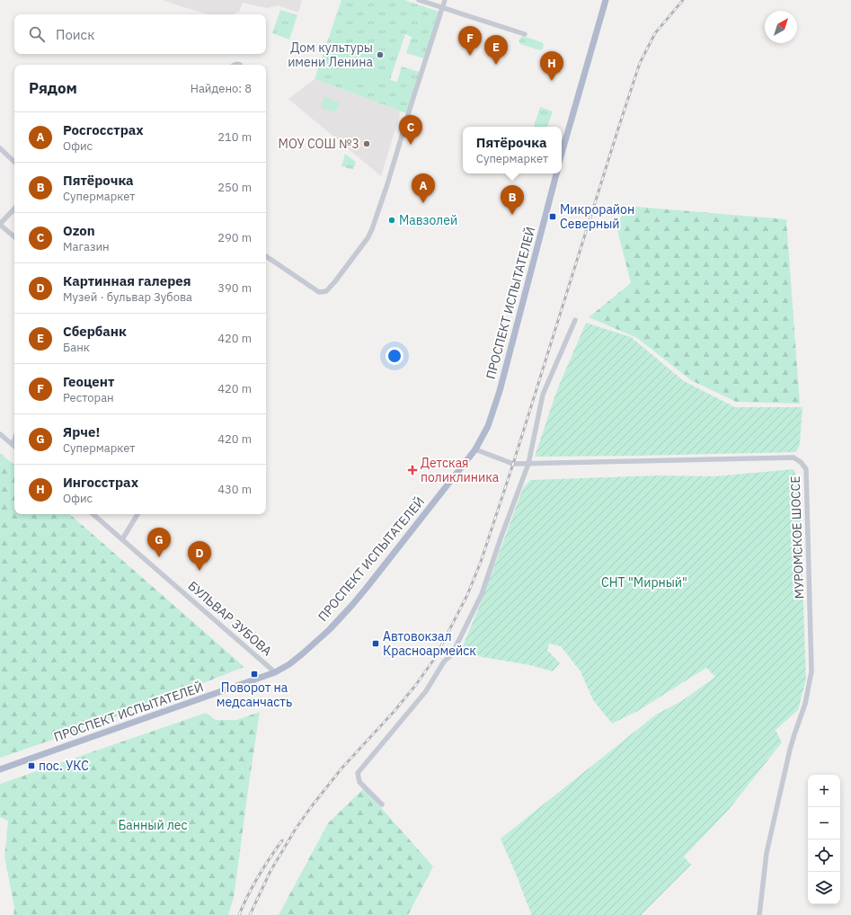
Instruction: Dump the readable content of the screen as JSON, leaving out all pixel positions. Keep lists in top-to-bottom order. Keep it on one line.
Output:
{"streets":{"main road":["ПРОСПЕКТ ИСПЫТАТЕЛЕЙ"],"street":["МУРОМСКОЕ ШОССЕ","БУЛЬВАР ЗУБОВА"]},"crossings":[["ПРОСПЕКТ ИСПЫТАТЕЛЕЙ","МУРОМСКОЕ ШОССЕ"],["ПРОСПЕКТ ИСПЫТАТЕЛЕЙ","БУЛЬВАР ЗУБОВА"]],"parks":["СНТ \"Мирный\"","Банный лес"],"places":{"other":["Дом культуры имени Ленина","МОУ СОШ №3","Мавзолей"],"transit":["Микрорайон Северный","Автовокзал Красноармейск","Поворот на медсанчасть","пос. УКС"],"health":["Детская поликлиника"]},"north":"top right","page":{"search":"Поиск","pins":["F","E","H","C","A","B","G","D"],"heading":["Рядом","Найдено: 8"],"list":[{"mark":"A","name":"Росгосстрах","note":"Офис","value":"210 m"},{"mark":"B","name":"Пятёрочка","note":"Супермаркет","value":"250 m"},{"mark":"C","name":"Ozon","note":"Магазин","value":"290 m"},{"mark":"D","name":"Картинная галерея","note":"Музей · бульвар Зубова","value":"390 m"},{"mark":"E","name":"Сбербанк","note":"Банк","value":"420 m"},{"mark":"F","name":"Геоцент","note":"Ресторан","value":"420 m"},{"mark":"G","name":"Ярче!","note":"Супермаркет","value":"420 m"},{"mark":"H","name":"Ингосстрах","note":"Офис","value":"430 m"}],"popup":["Пятёрочка","Супермаркет"],"map_buttons":["+","−"]}}
